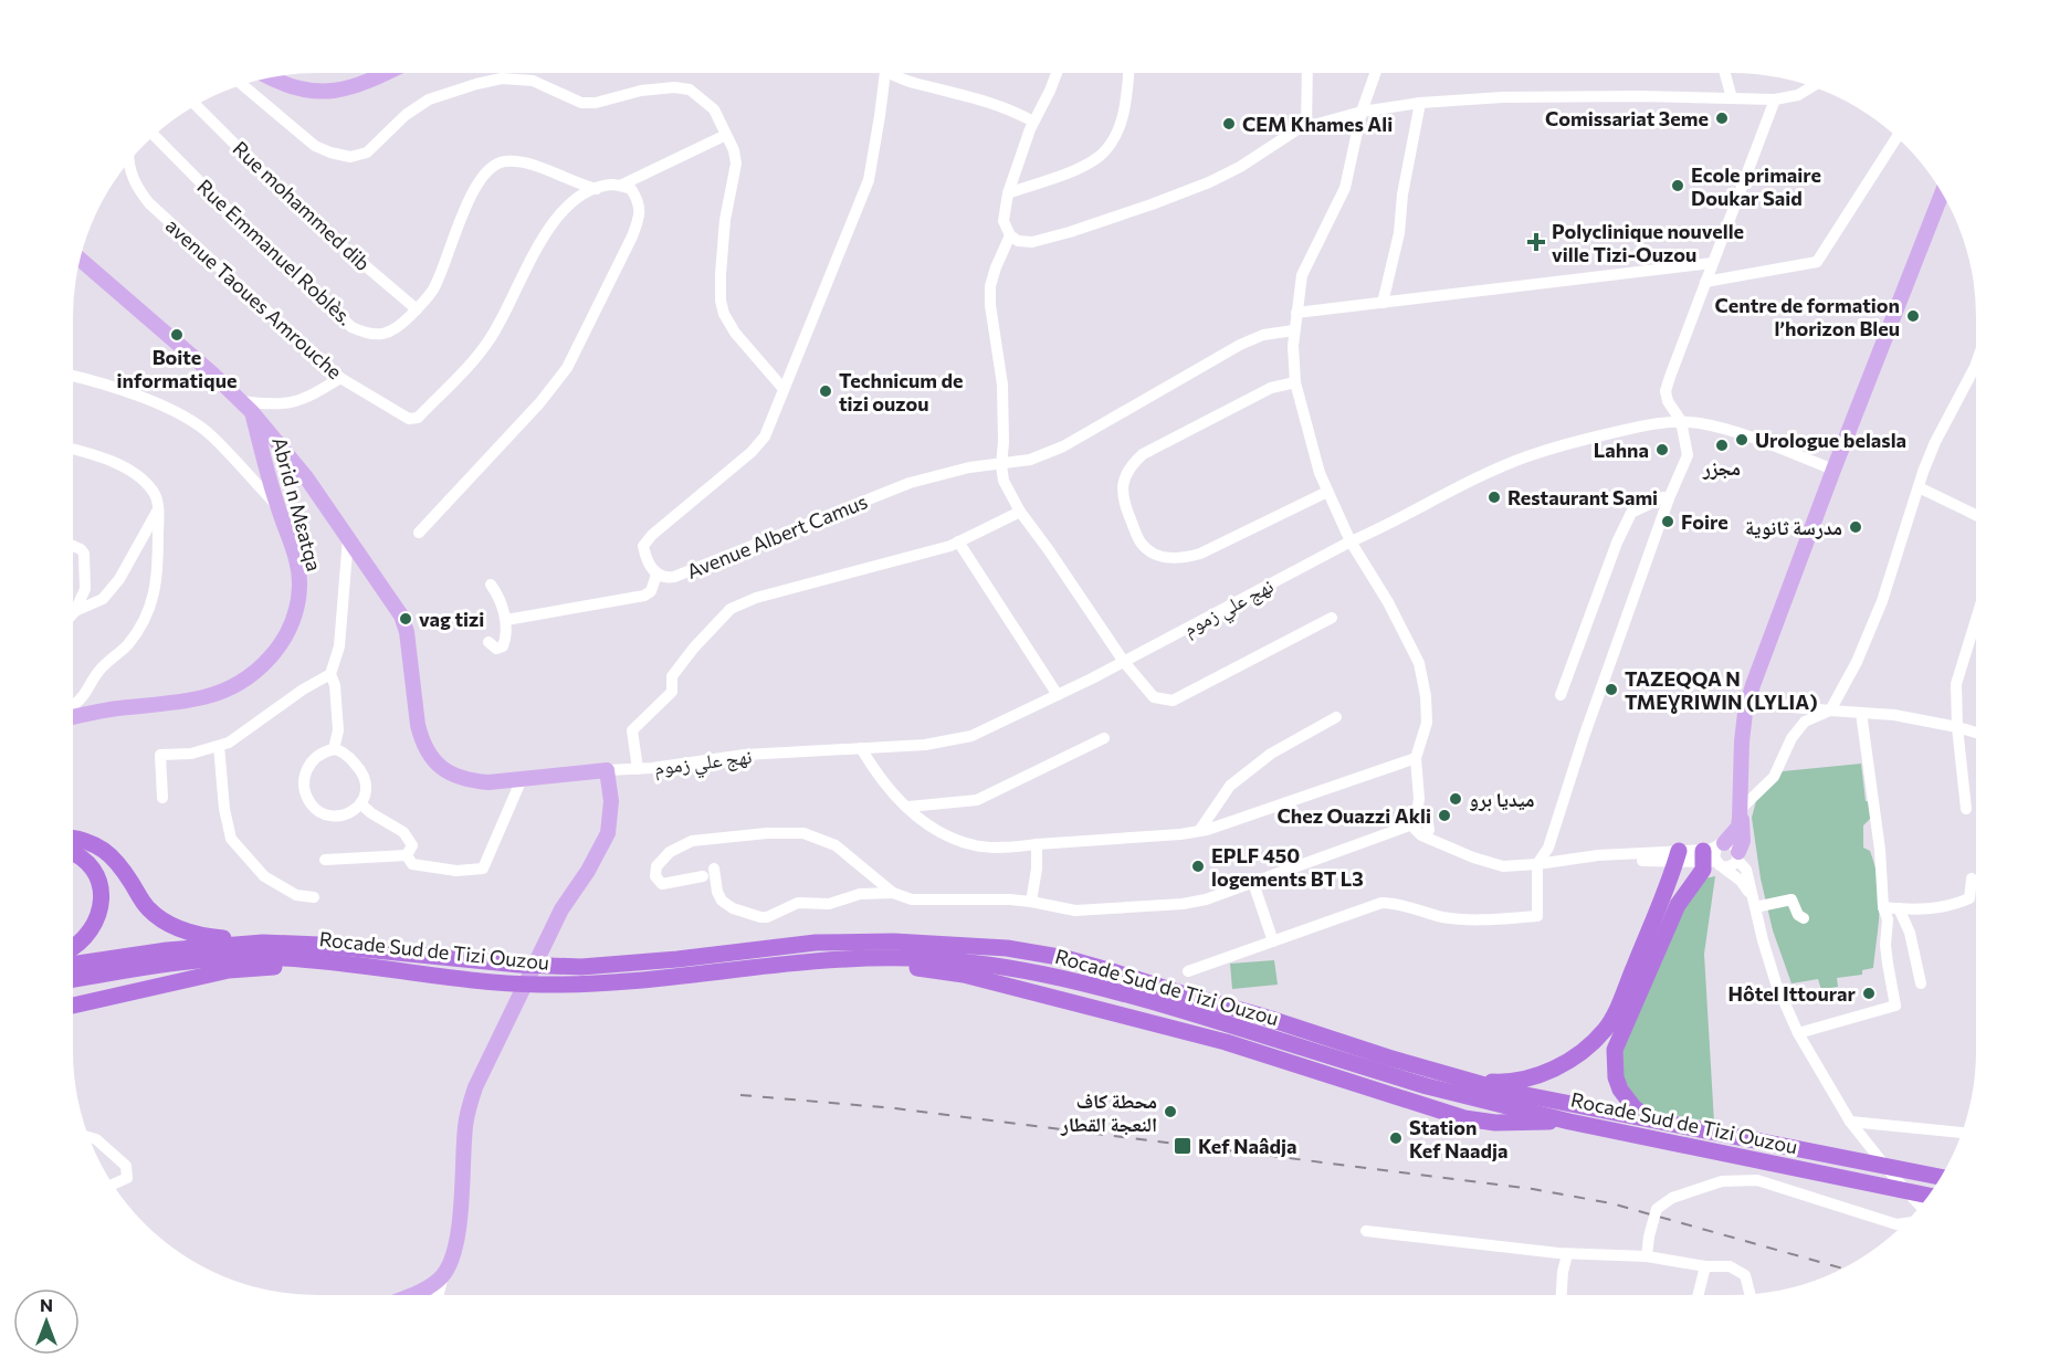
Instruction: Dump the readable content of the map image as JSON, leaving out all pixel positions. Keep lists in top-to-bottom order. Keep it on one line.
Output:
{"streets":{"highway":["Rocade Sud de Tizi Ouzou"],"main road":["Abrid n Mɛatqa"],"street":["Rue mohammed dib","Rue Emmanuel Roblès.","avenue Taoues Amrouche","Avenue Albert Camus","نهج علي زموم"]},"crossings":[["Rue mohammed dib","Rue Emmanuel Roblès."],["Rue Emmanuel Roblès.","avenue Taoues Amrouche"]],"places":{"other":["Comissariat 3eme","CEM Khames Ali","Ecole primaire Doukar Said","Centre de formation l’horizon Bleu","Boite informatique","Technicum de tizi ouzou","Urologue belasla","مجزر","Lahna","Restaurant Sami","Foire","مدرسة ثانوية","vag tizi","TAZEQQA N TMEƔRIWIN (LYLIA)","ميديا برو","Chez Ouazzi Akli","EPLF 450 logements BT L3","Hôtel Ittourar","محطة كاف النعجة القطار","Station Kef Naadja"],"health":["Polyclinique nouvelle ville Tizi-Ouzou"],"transit":["Kef Naâdja"]},"north":"top"}
